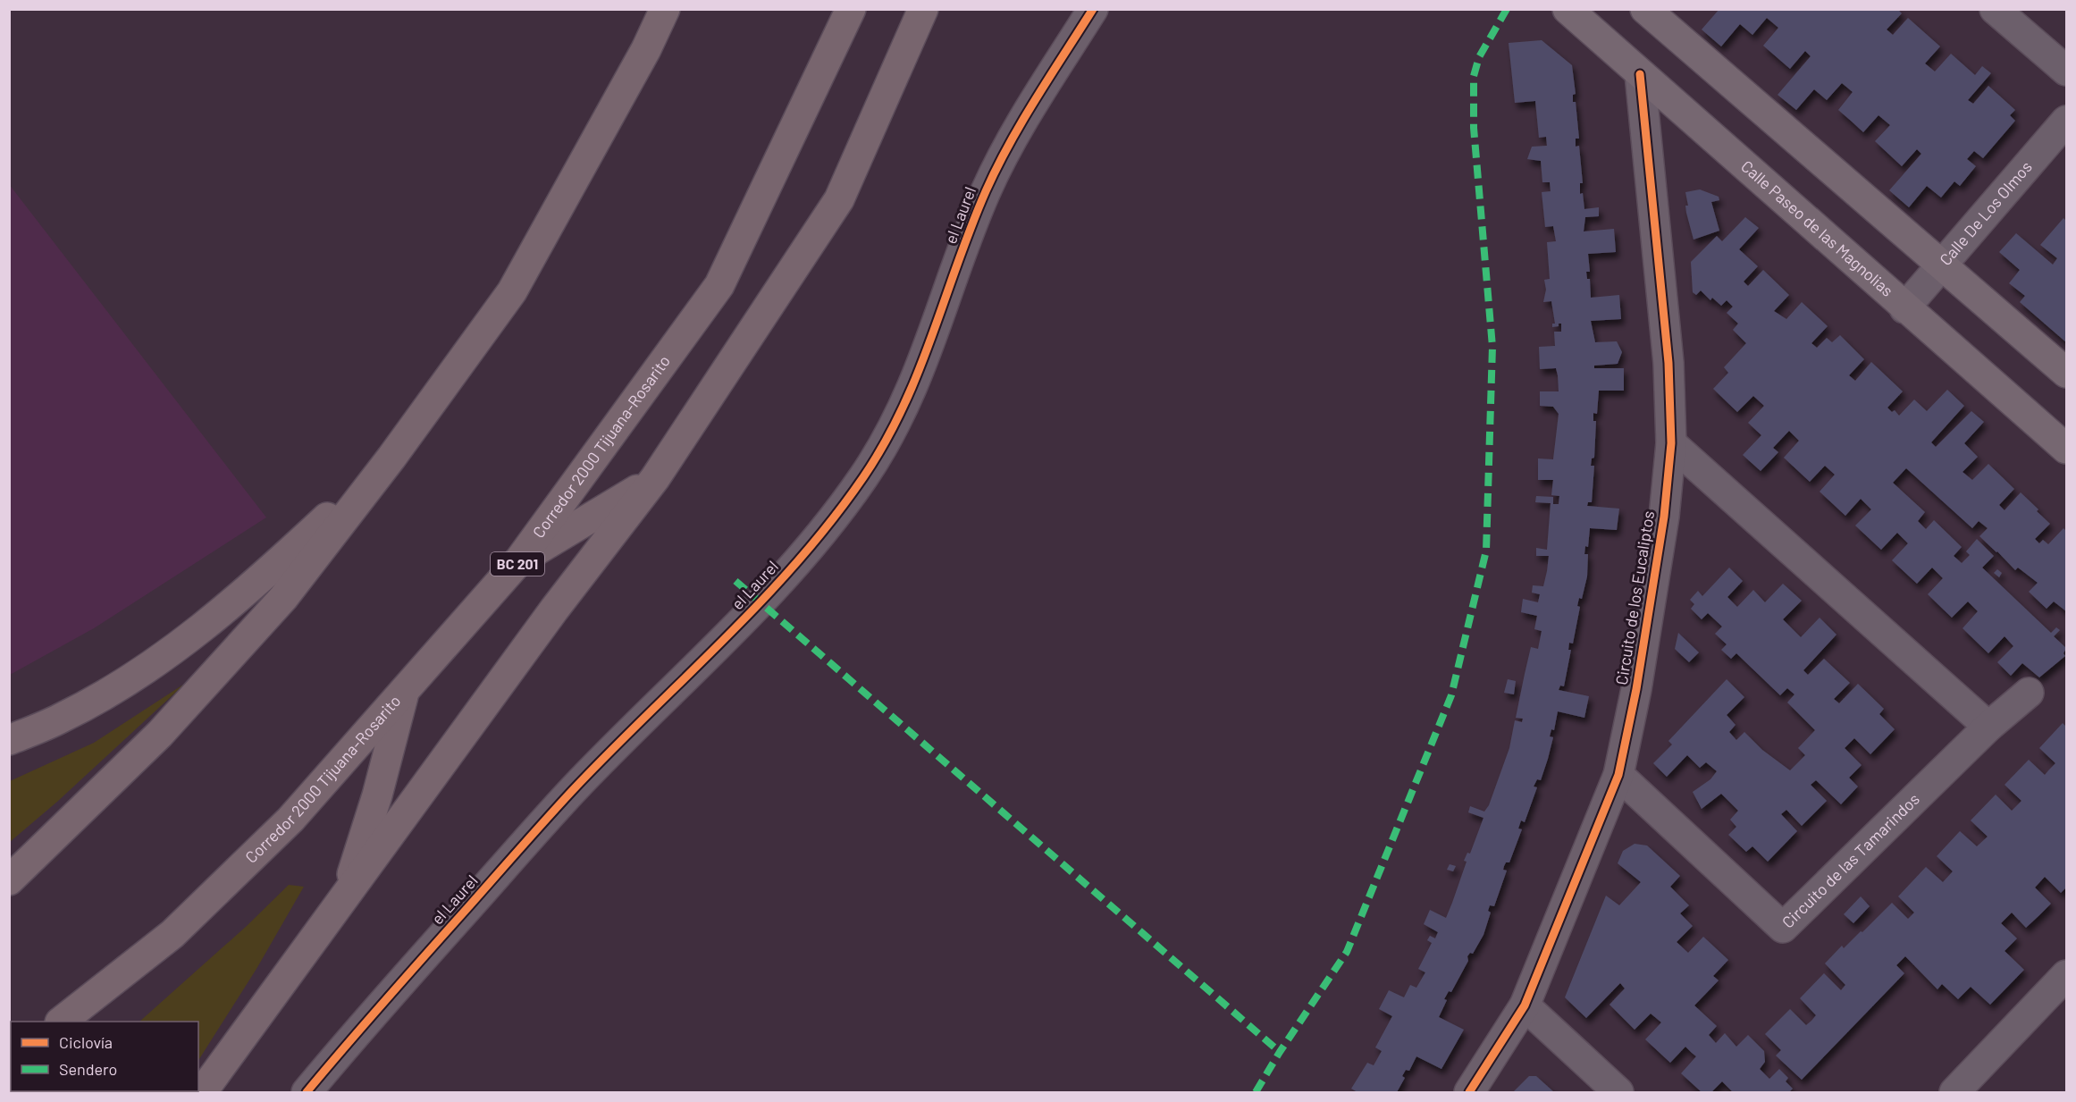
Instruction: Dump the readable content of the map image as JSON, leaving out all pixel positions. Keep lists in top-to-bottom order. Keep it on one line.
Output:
{"streets":{"highway":["Corredor 2000 Tijuana-Rosarito","BC 201"],"street":["Calle De Los Olmos","el Laurel","Calle Paseo de las Magnolias","Circuito de los Eucaliptos","Circuito de las Tamarindos"]},"crossings":[["Calle De Los Olmos","Calle Paseo de las Magnolias"],["Calle Paseo de las Magnolias","Circuito de los Eucaliptos"],["Circuito de los Eucaliptos","Circuito de las Tamarindos"]],"legend":["Ciclovía","Sendero"]}
